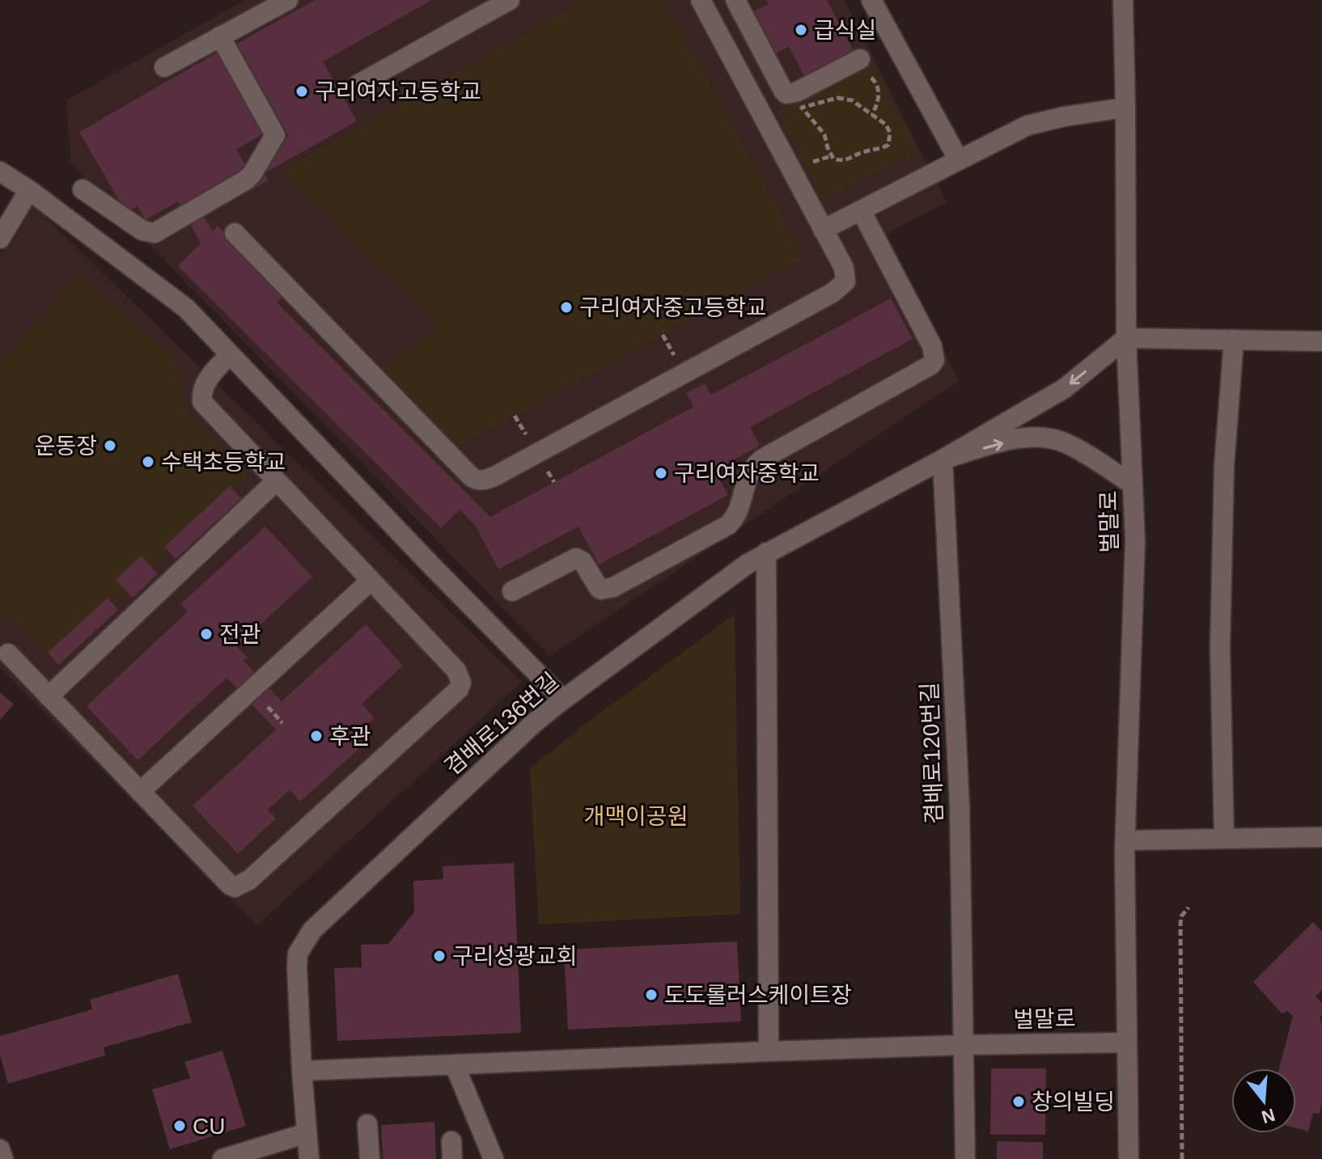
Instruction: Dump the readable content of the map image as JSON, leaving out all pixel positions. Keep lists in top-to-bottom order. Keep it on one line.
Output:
{"streets":{"street":["벌말로","겸배로136번길","겸배로120번길"]},"crossings":[["벌말로","겸배로120번길"],["겸배로136번길","겸배로120번길"]],"parks":["개맥이공원"],"places":["급식실","구리여자고등학교","구리여자중고등학교","운동장","수택초등학교","구리여자중학교","전관","후관","구리성광교회","도도롤러스케이트장","창의빌딩","CU"],"north":"bottom"}
